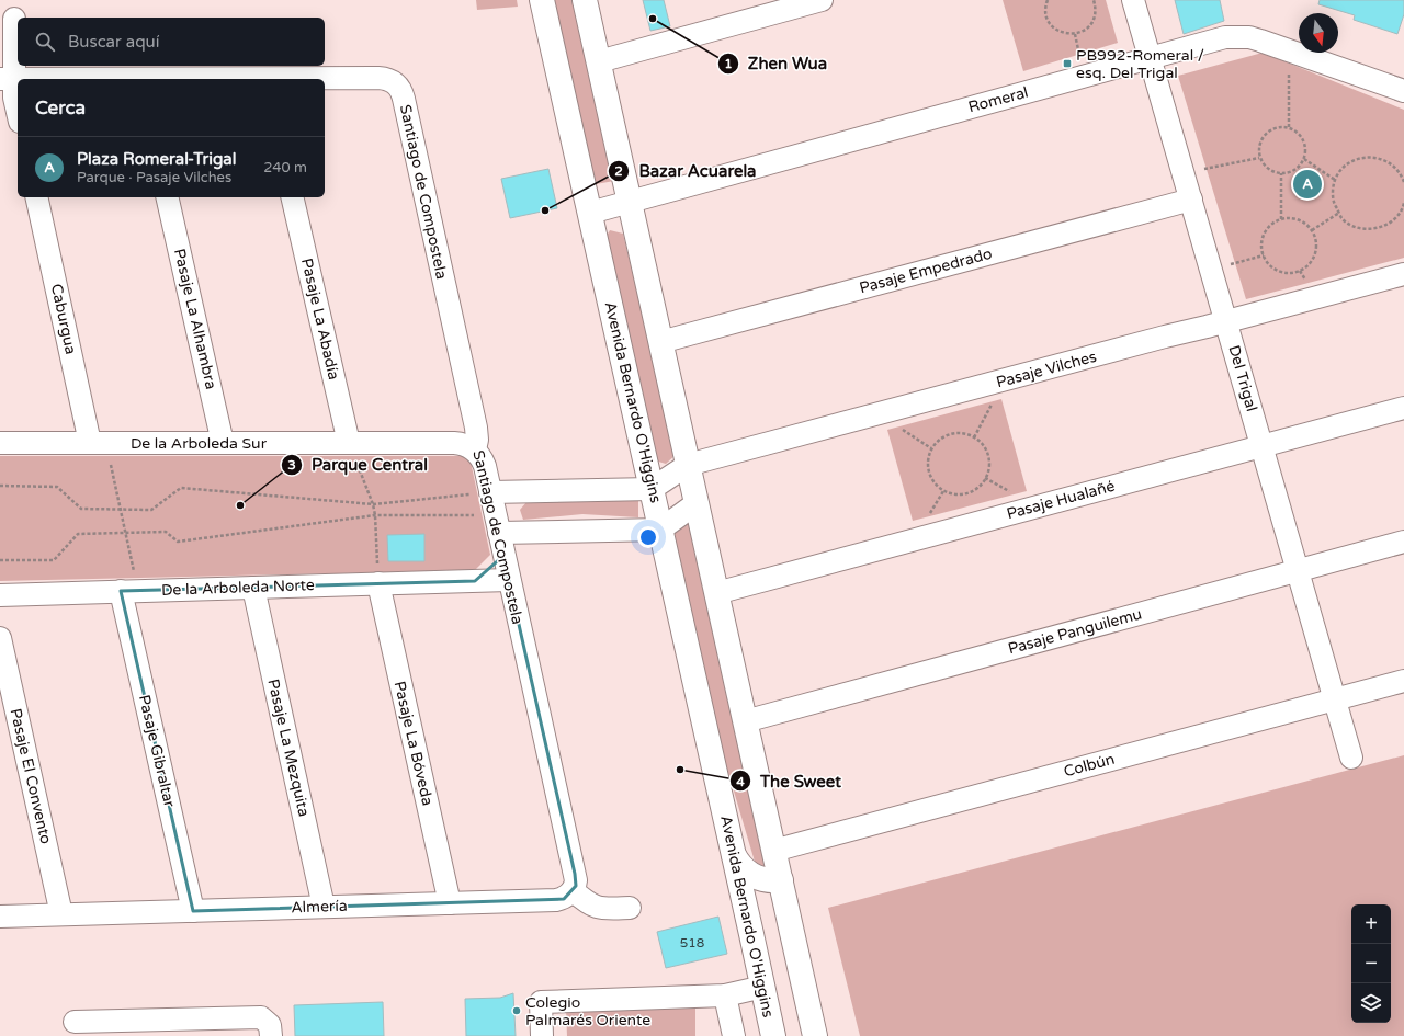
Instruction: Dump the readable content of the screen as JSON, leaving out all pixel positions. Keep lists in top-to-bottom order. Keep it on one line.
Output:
{"streets":{"main road":["Avenida Bernardo O'Higgins"],"street":["Romeral","Santiago de Compostela","Pasaje Empedrado","Caburgua","Pasaje La Alhambra","Pasaje La Abadía","Pasaje Vilches","Del Trigal","De la Arboleda Sur","Pasaje Hualañé","De la Arboleda Norte","Pasaje Panguilemu","Pasaje La Bóveda","Pasaje La Mezquita","Pasaje Gibraltar","Colbún","Pasaje El Convento","Almería"]},"crossings":[["Romeral","Del Trigal"],["Romeral","Avenida Bernardo O'Higgins"],["Santiago de Compostela","De la Arboleda Sur"],["Santiago de Compostela","De la Arboleda Norte"],["Santiago de Compostela","Almería"],["Pasaje Empedrado","Del Trigal"],["Caburgua","De la Arboleda Sur"],["Pasaje La Alhambra","De la Arboleda Sur"],["Pasaje La Abadía","De la Arboleda Sur"],["Pasaje Vilches","Del Trigal"],["Del Trigal","Pasaje Hualañé"],["Del Trigal","Pasaje Panguilemu"],["Del Trigal","Colbún"],["De la Arboleda Norte","Pasaje La Bóveda"],["De la Arboleda Norte","Pasaje La Mezquita"],["De la Arboleda Norte","Pasaje Gibraltar"],["Pasaje La Bóveda","Almería"],["Pasaje La Mezquita","Almería"],["Pasaje Gibraltar","Almería"],["Pasaje El Convento","Almería"]],"places":{"other":["Zhen Wua","Bazar Acuarela","Parque Central","The Sweet","Colegio Palmarés Oriente"],"transit":["PB992-Romeral / esq. Del Trigal"]},"house_numbers":["518"],"north":"bottom","page":{"search":"Buscar aquí","heading":"Cerca","list":[{"mark":"A","name":"Plaza Romeral-Trigal","note":"Parque · Pasaje Vilches","value":"240 m"}],"pins":"A","map_buttons":["+","−"]}}
